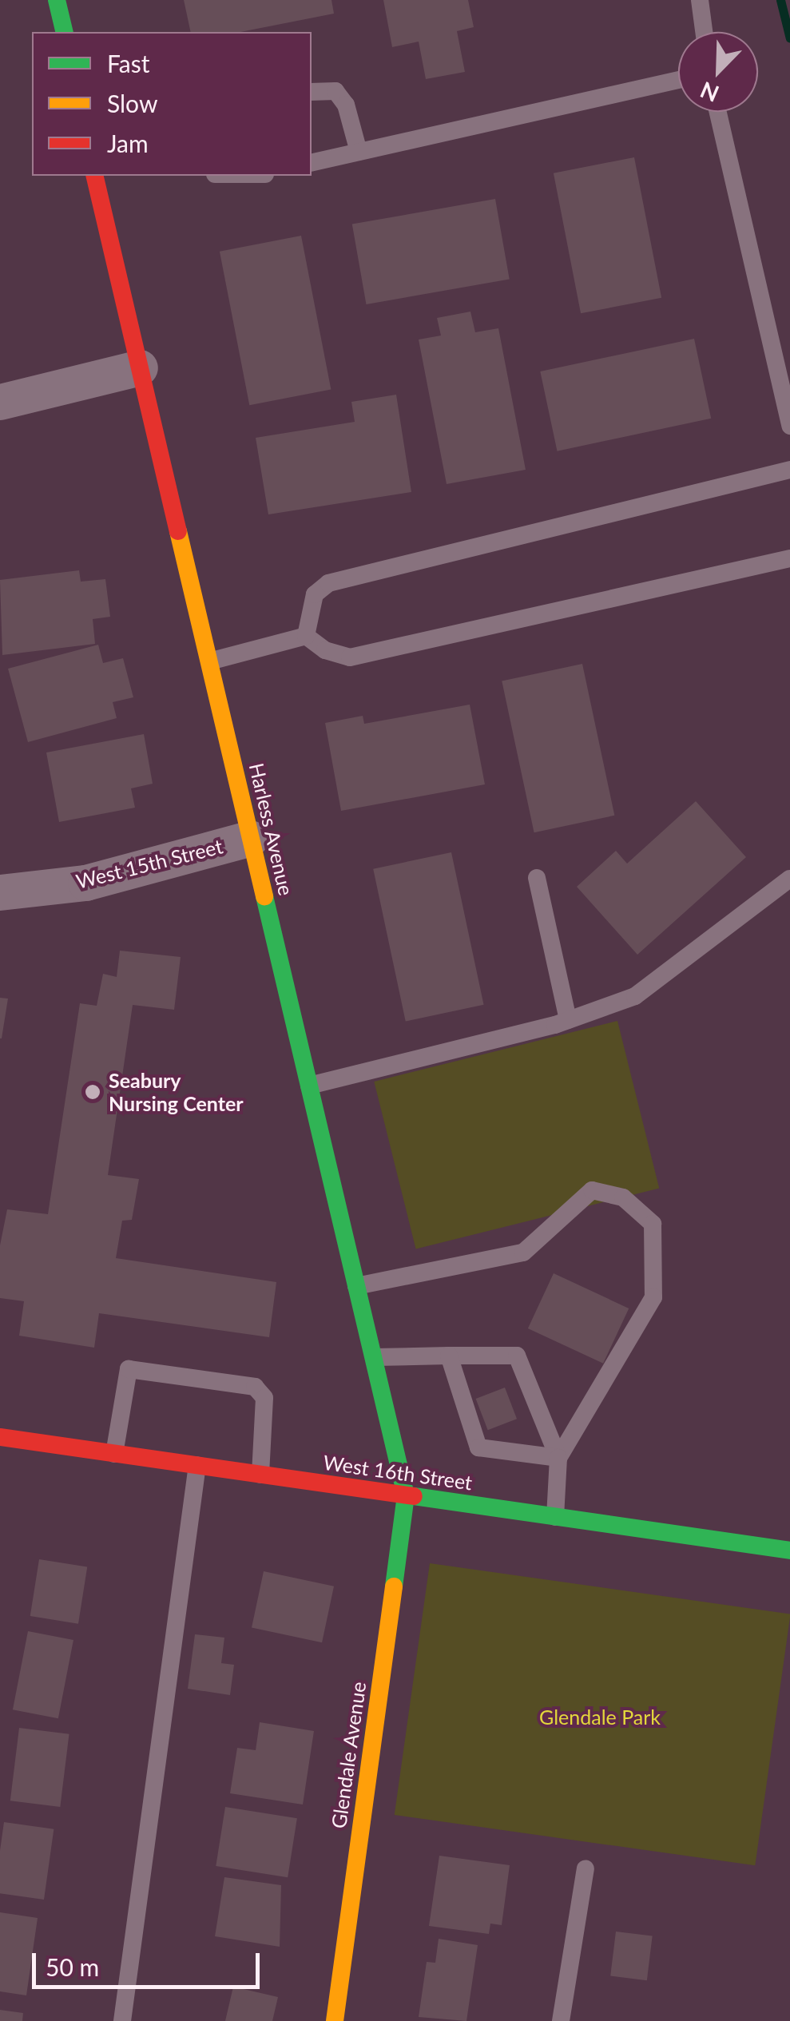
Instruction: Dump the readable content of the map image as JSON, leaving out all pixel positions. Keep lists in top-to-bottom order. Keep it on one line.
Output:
{"streets":{"main road":["Harless Avenue","West 16th Street","Glendale Avenue"],"street":["West 15th Street"]},"crossings":[["Harless Avenue","West 15th Street"],["Harless Avenue","West 16th Street"],["Harless Avenue","Glendale Avenue"],["West 16th Street","Glendale Avenue"]],"parks":["Glendale Park"],"places":["Seabury Nursing Center"],"legend":["Fast","Slow","Jam"],"scale_bar":"50 m","north":"bottom left"}
